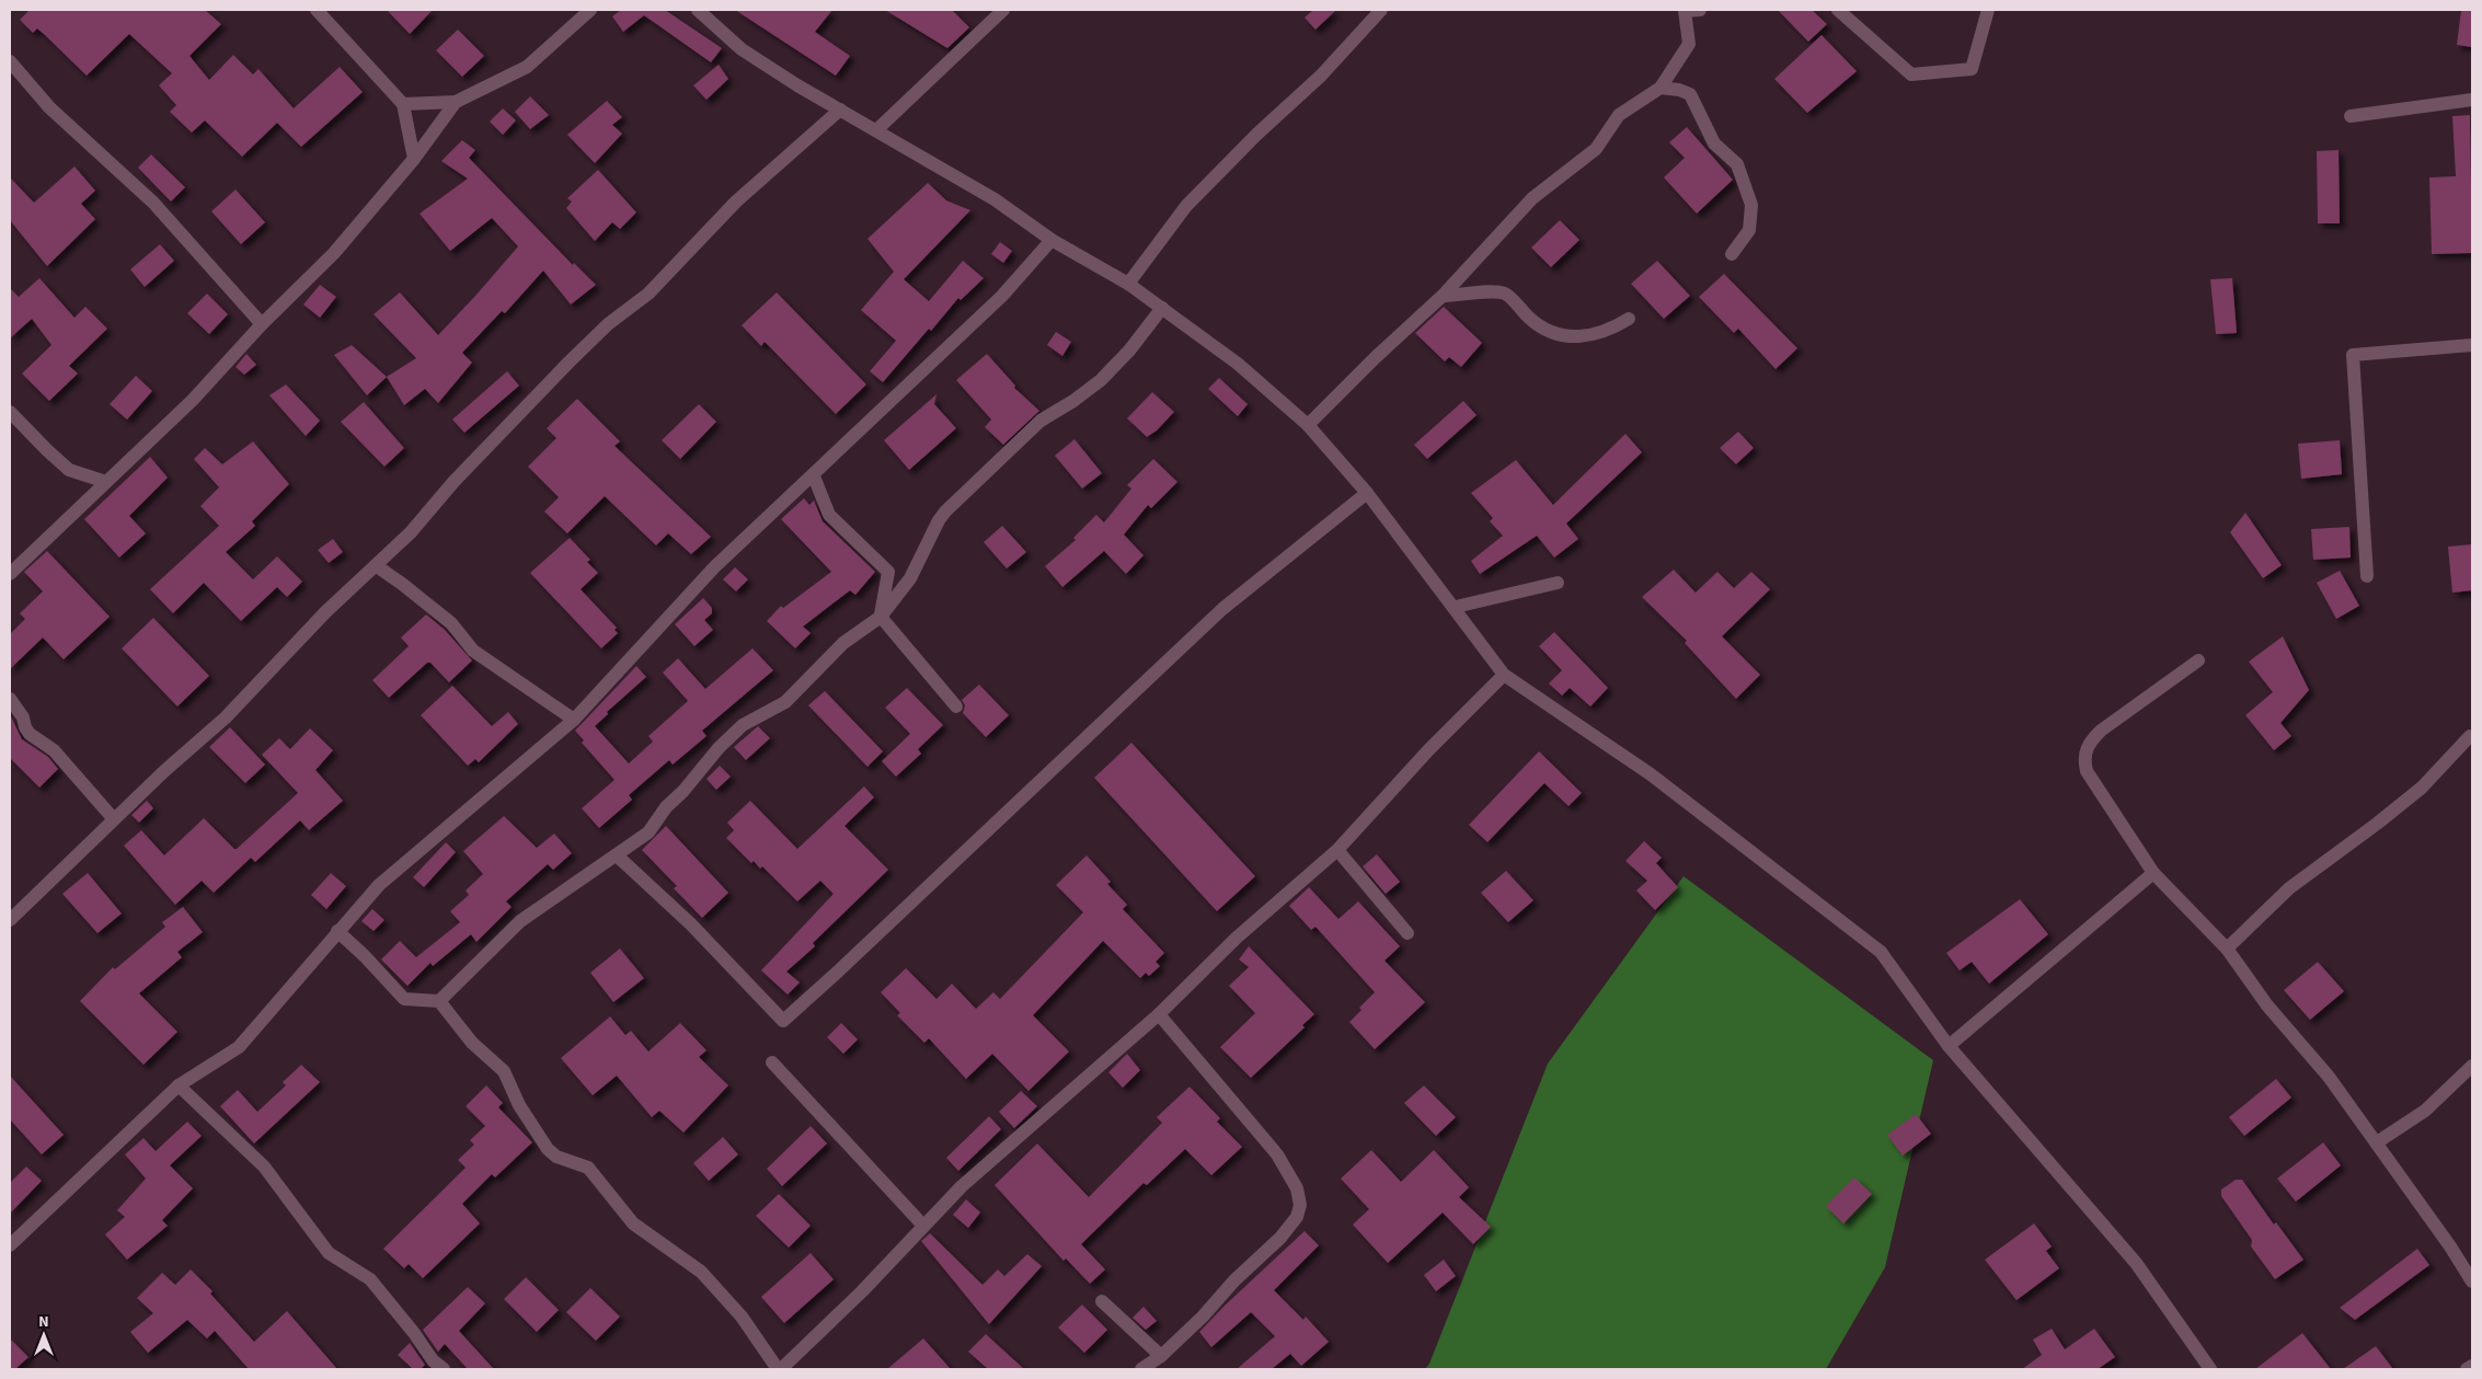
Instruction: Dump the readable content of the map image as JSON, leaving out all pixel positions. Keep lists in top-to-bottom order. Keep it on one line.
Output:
{"north":"top"}
